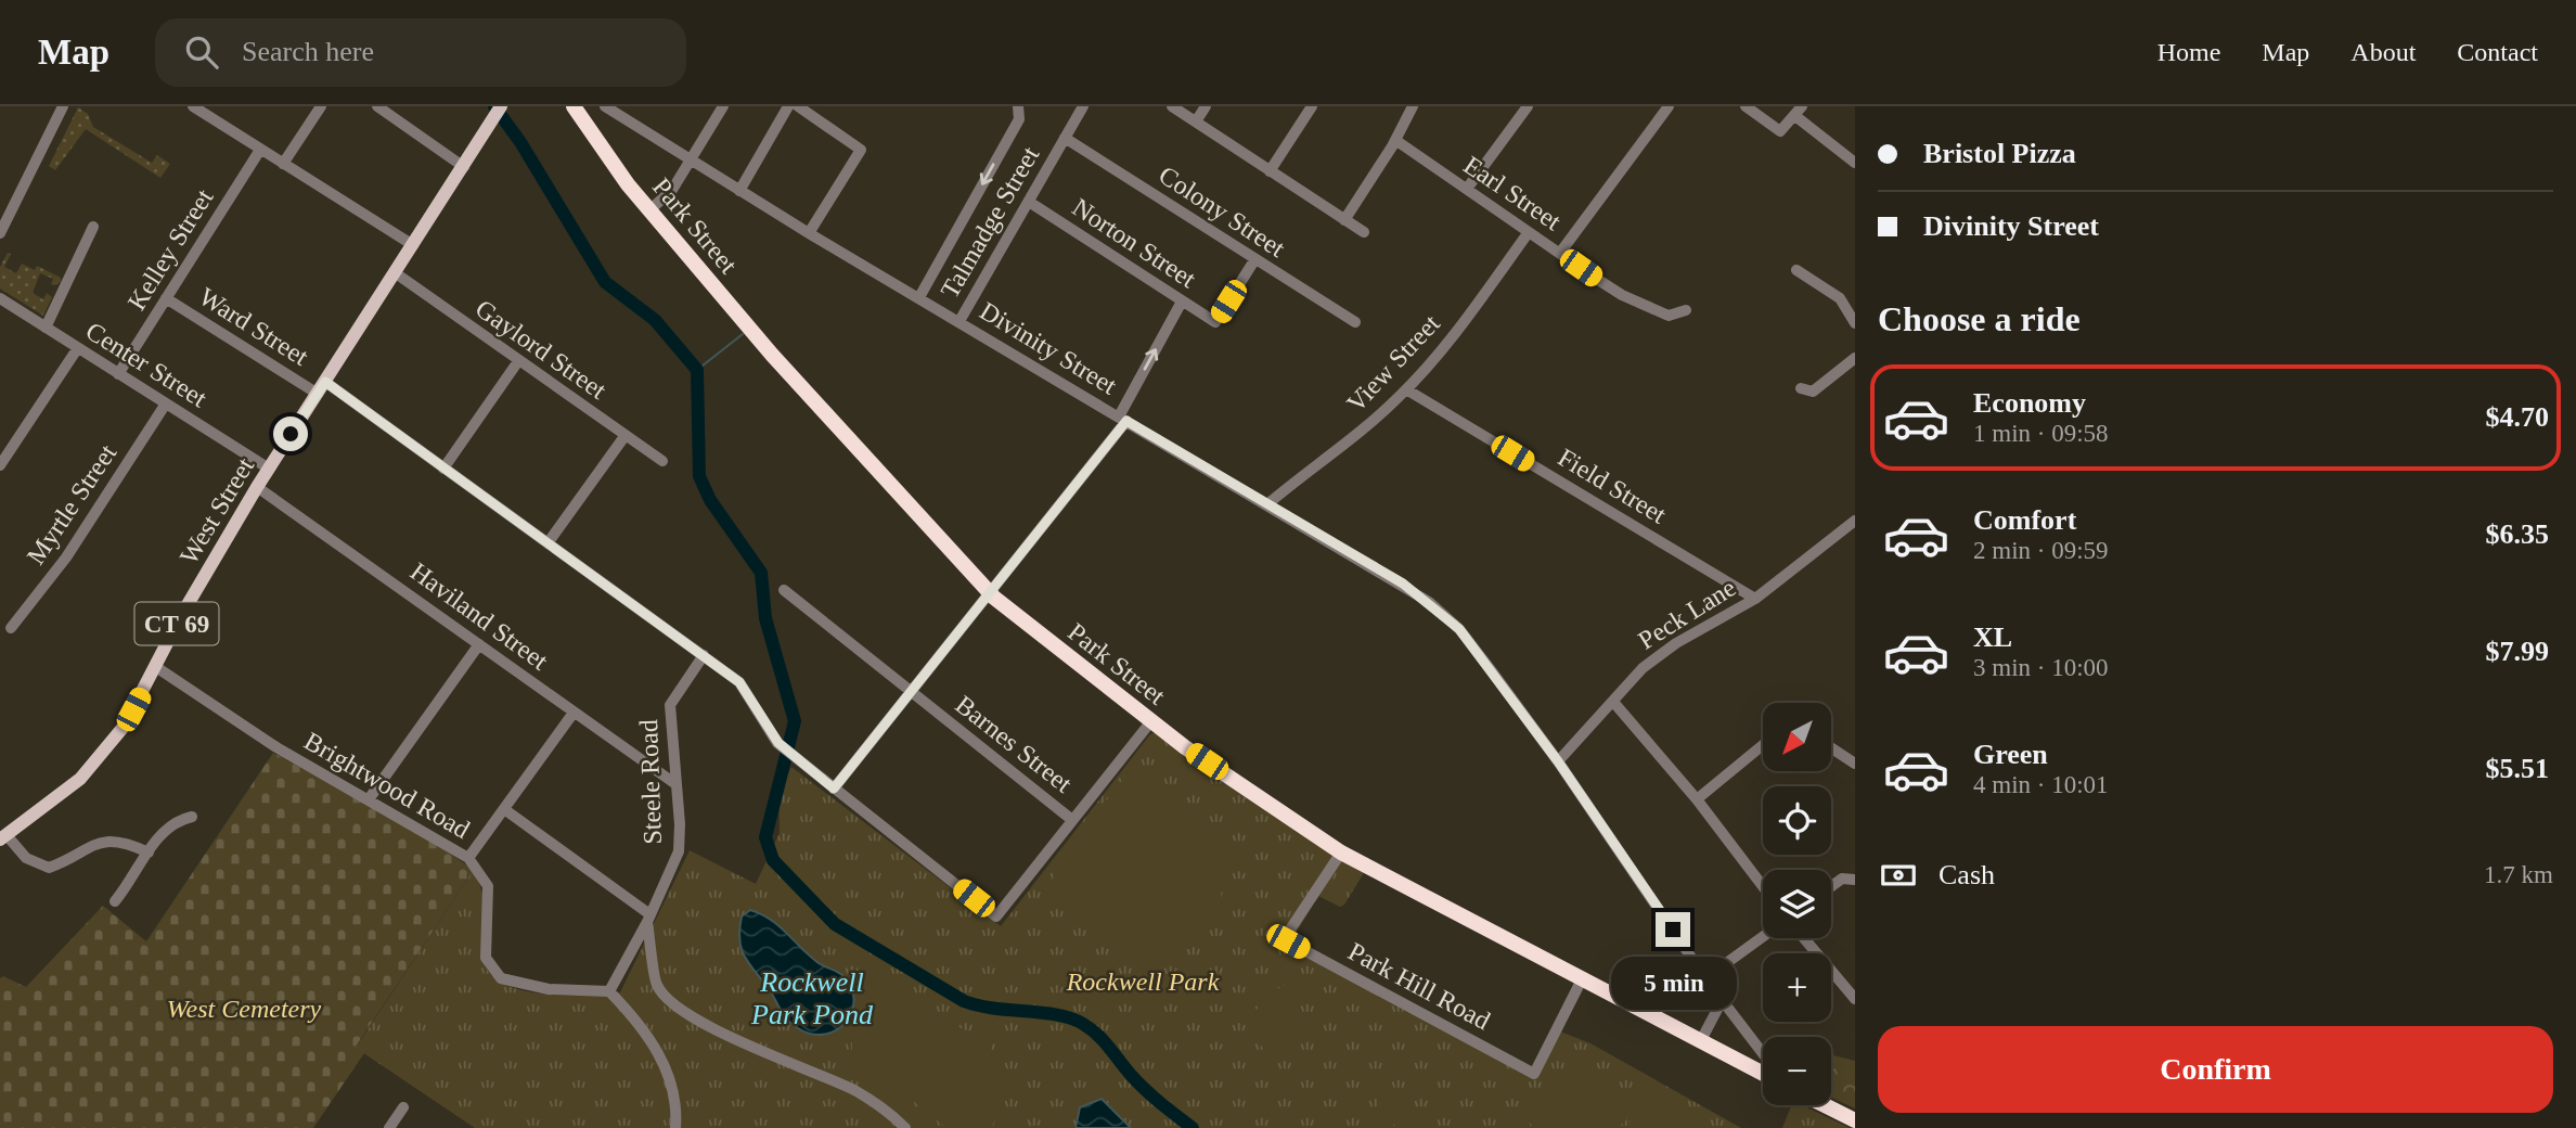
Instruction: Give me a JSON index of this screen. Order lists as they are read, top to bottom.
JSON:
{
  "streets": {
    "highway": ["Park Street"],
    "main road": ["West Street", "CT 69"],
    "street": [
      "Earl Street",
      "Colony Street",
      "Talmadge Street",
      "Norton Street",
      "Kelley Street",
      "Ward Street",
      "Divinity Street",
      "Gaylord Street",
      "View Street",
      "Center Street",
      "Field Street",
      "Myrtle Street",
      "Peck Lane",
      "Haviland Street",
      "Barnes Street",
      "Steele Road",
      "Brightwood Road",
      "Park Hill Road"
    ]
  },
  "crossings": [
    ["Earl Street", "View Street"],
    ["Colony Street", "Talmadge Street"],
    ["Colony Street", "Norton Street"],
    ["Talmadge Street", "Norton Street"],
    ["Talmadge Street", "Divinity Street"],
    ["Park Street", "Park Hill Road"],
    ["Kelley Street", "Ward Street"],
    ["Kelley Street", "Center Street"],
    ["Ward Street", "West Street"],
    ["Ward Street", "Barnes Street"],
    ["Ward Street", "Steele Road"],
    ["Divinity Street", "View Street"],
    ["Divinity Street", "Peck Lane"],
    ["Gaylord Street", "West Street"],
    ["View Street", "Field Street"],
    ["Center Street", "Myrtle Street"],
    ["Center Street", "West Street"],
    ["Field Street", "Peck Lane"],
    ["West Street", "Haviland Street"],
    ["West Street", "Brightwood Road"],
    ["Haviland Street", "Steele Road"],
    ["Steele Road", "Brightwood Road"]
  ],
  "water": ["Rockwell Park Pond"],
  "parks": ["Rockwell Park", "West Cemetery"],
  "north": "bottom left",
  "page": {
    "header": "Map",
    "search": "Search here",
    "nav": [
      "Home",
      "Map",
      "About",
      "Contact"
    ],
    "banner": ["Bristol Pizza", "Divinity Street"],
    "heading": "Choose a ride",
    "list": [
      {
        "name": "Economy",
        "note": "1 min · 09:58",
        "value": "$4.70"
      },
      {
        "name": "Comfort",
        "note": "2 min · 09:59",
        "value": "$6.35"
      },
      {
        "name": "XL",
        "note": "3 min · 10:00",
        "value": "$7.99"
      },
      {
        "name": "Green",
        "note": "4 min · 10:01",
        "value": "$5.51"
      }
    ],
    "map_buttons": ["+", "−"],
    "pay": ["Cash", "1.7 km"],
    "bubble": "5 min",
    "buttons": "Confirm"
  }
}
